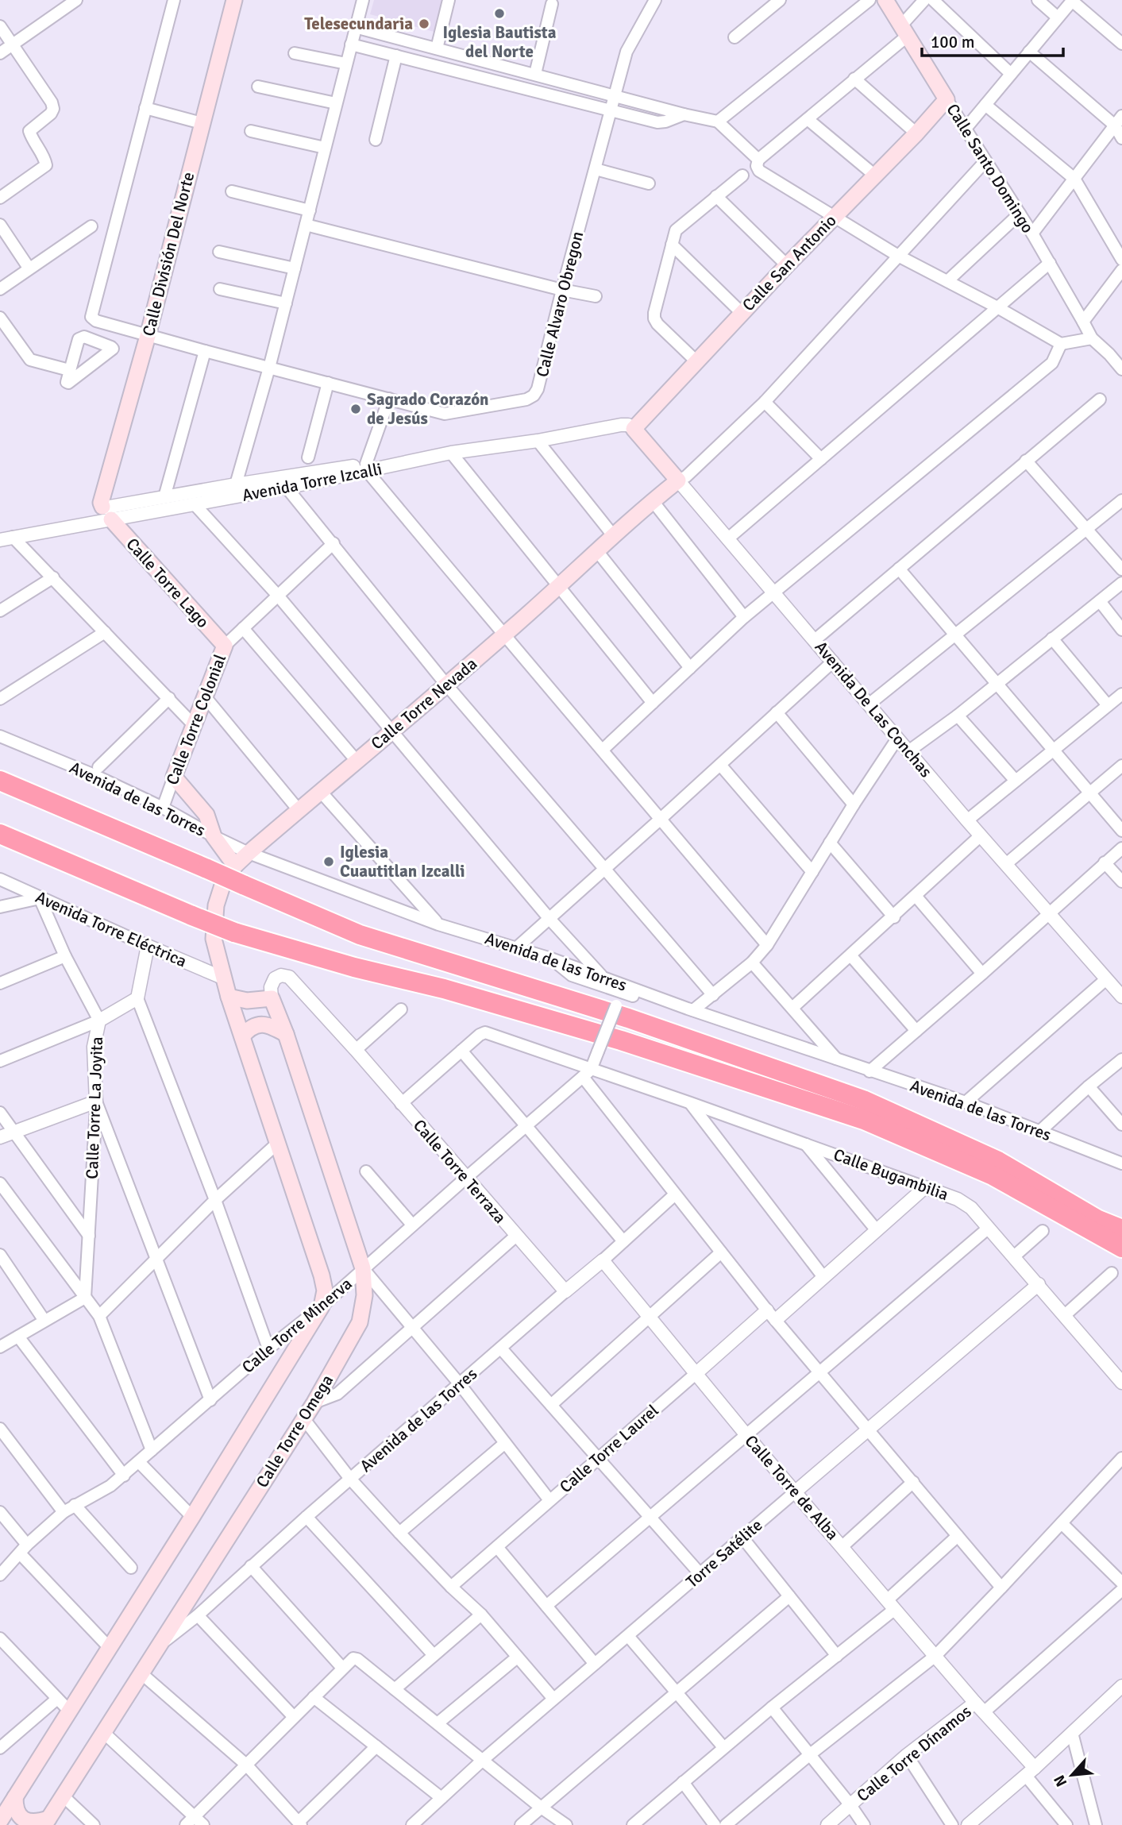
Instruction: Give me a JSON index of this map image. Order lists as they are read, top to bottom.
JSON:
{
  "streets": {
    "main road": [
      "Calle Santo Domingo",
      "Calle División Del Norte",
      "Calle San Antonio",
      "Calle Torre Lago",
      "Calle Torre Nevada",
      "Avenida De Las Conchas",
      "Calle Torre Colonial",
      "Calle Torre Omega"
    ],
    "street": [
      "Calle Alvaro Obregon",
      "Avenida Torre Izcalli",
      "Avenida de las Torres",
      "Avenida Torre Eléctrica",
      "Calle Torre La Joyita",
      "Calle Torre Terraza",
      "Calle Bugambilia",
      "Calle Torre Minerva",
      "Calle Torre Laurel",
      "Calle Torre de Alba",
      "Torre Satélite",
      "Calle Torre Dínamos"
    ]
  },
  "crossings": [
    ["Calle Santo Domingo", "Calle San Antonio"],
    ["Calle División Del Norte", "Calle Alvaro Obregon"],
    ["Calle División Del Norte", "Avenida Torre Izcalli"],
    ["Calle División Del Norte", "Calle Torre Lago"],
    ["Calle San Antonio", "Avenida Torre Izcalli"],
    ["Calle San Antonio", "Avenida De Las Conchas"],
    ["Avenida Torre Izcalli", "Calle Torre Lago"],
    ["Avenida Torre Izcalli", "Avenida De Las Conchas"],
    ["Calle Torre Lago", "Calle Torre Colonial"],
    ["Calle Torre Nevada", "Avenida De Las Conchas"],
    ["Calle Torre Nevada", "Avenida de las Torres"],
    ["Calle Torre Nevada", "Avenida Torre Eléctrica"],
    ["Calle Torre Colonial", "Avenida de las Torres"],
    ["Avenida de las Torres", "Calle Torre Terraza"],
    ["Avenida de las Torres", "Calle Torre Omega"],
    ["Avenida de las Torres", "Calle Torre de Alba"],
    ["Avenida Torre Eléctrica", "Calle Torre La Joyita"],
    ["Calle Torre Terraza", "Calle Torre Minerva"],
    ["Calle Torre Terraza", "Calle Torre Omega"],
    ["Calle Bugambilia", "Calle Torre Minerva"],
    ["Calle Bugambilia", "Calle Torre Laurel"],
    ["Calle Bugambilia", "Torre Satélite"],
    ["Calle Torre Minerva", "Calle Torre Omega"],
    ["Calle Torre Laurel", "Calle Torre de Alba"],
    ["Calle Torre de Alba", "Torre Satélite"],
    ["Calle Torre de Alba", "Calle Torre Dínamos"]
  ],
  "places": [
    "Iglesia Bautista del Norte",
    "Telesecundaria",
    "Sagrado Corazón de Jesús",
    "Iglesia Cuautitlan Izcalli"
  ],
  "scale_bar": "100 m",
  "north": "bottom left"
}
